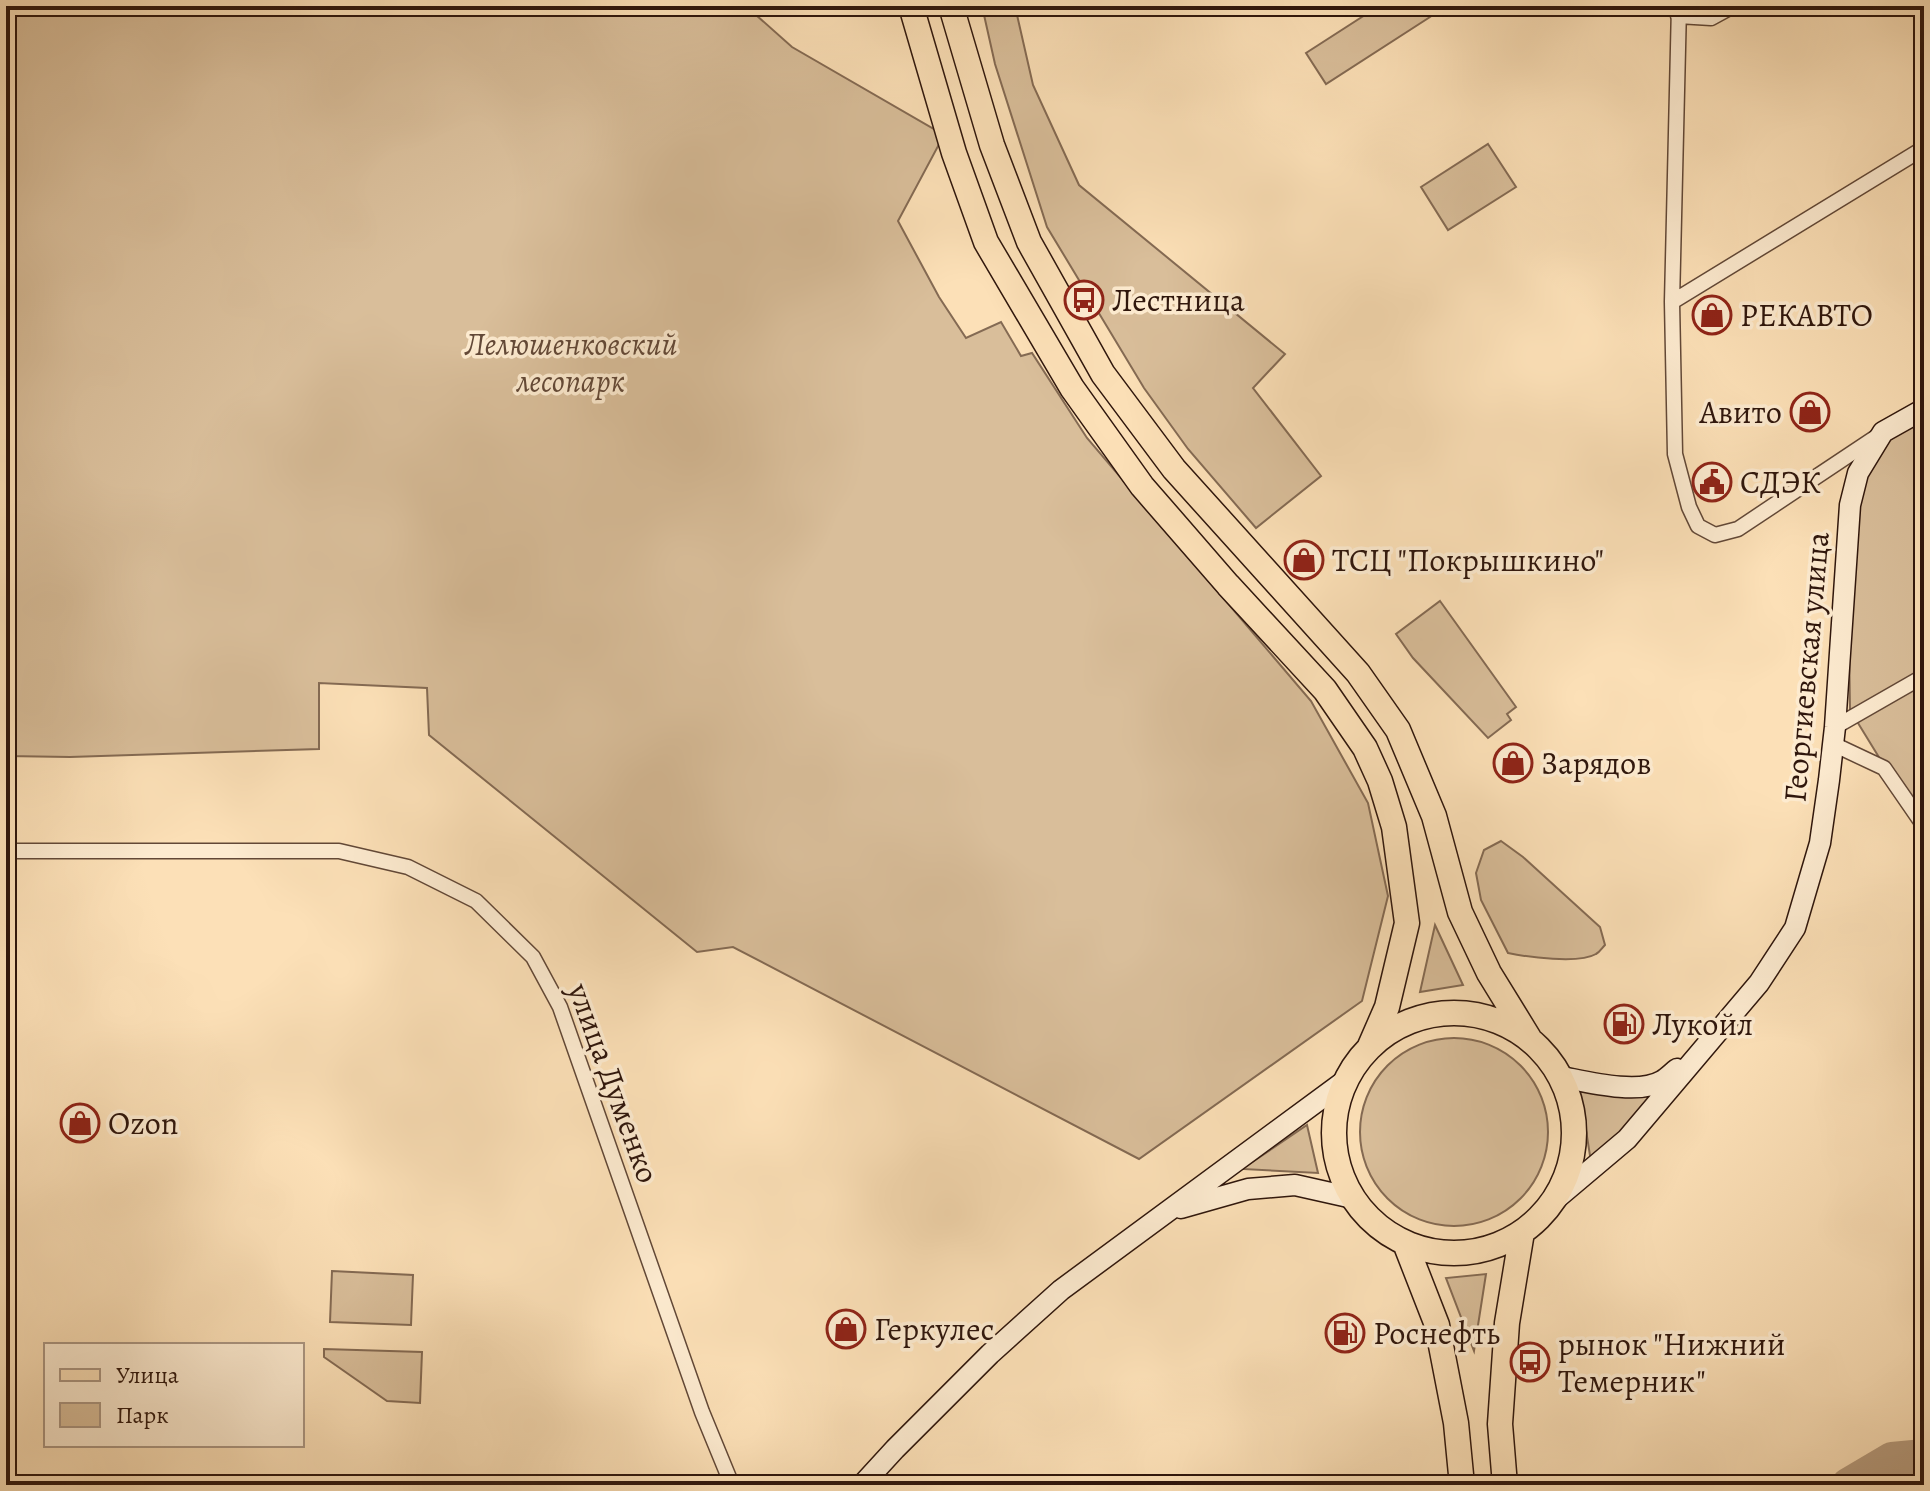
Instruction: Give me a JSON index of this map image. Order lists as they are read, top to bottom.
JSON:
{
  "streets": {
    "street": ["Георгиевская улица", "улица Думенко"]
  },
  "parks": ["Лелюшенковский лесопарк"],
  "places": {
    "bus stop": ["Лестница", "рынок \"Нижний Темерник\""],
    "shop": [
      "РЕКАВТО",
      "Авито",
      "ТСЦ \"Покрышкино\"",
      "Зарядов",
      "Ozon",
      "Геркулес"
    ],
    "public building": ["СДЭК"],
    "fuel station": ["Лукойл", "Роснефть"]
  },
  "legend": ["Улица", "Парк"]
}
